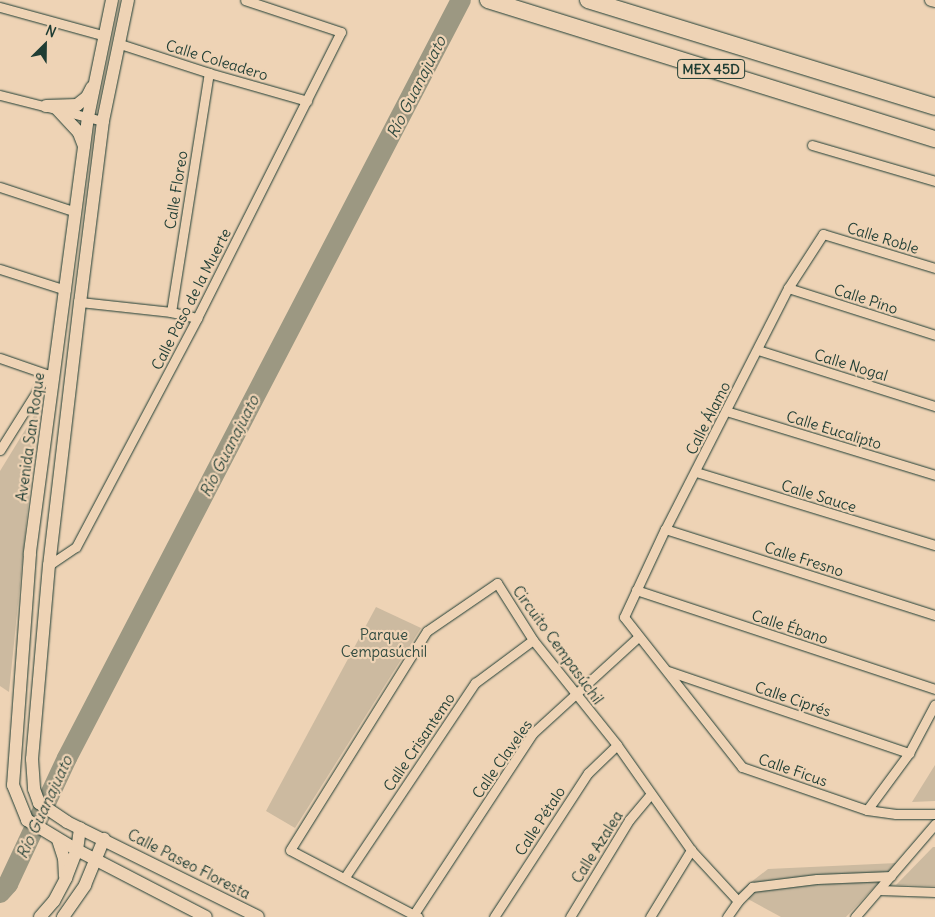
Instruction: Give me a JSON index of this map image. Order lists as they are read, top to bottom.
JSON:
{
  "streets": {
    "highway": ["MEX 45D"],
    "street": [
      "Calle Coleadero",
      "Calle Floreo",
      "Calle Roble",
      "Calle Paso de la Muerte",
      "Calle Pino",
      "Calle Nogal",
      "Calle Álamo",
      "Calle Eucalipto",
      "Avenida San Roque",
      "Calle Sauce",
      "Calle Fresno",
      "Calle Ébano",
      "Circuito Cempasúchil",
      "Calle Ciprés",
      "Calle Crisantemo",
      "Calle Claveles",
      "Calle Ficus",
      "Calle Pétalo",
      "Calle Azalea",
      "Calle Paseo Floresta"
    ]
  },
  "crossings": [
    ["Calle Coleadero", "Calle Floreo"],
    ["Calle Coleadero", "Calle Paso de la Muerte"],
    ["Calle Roble", "Calle Álamo"],
    ["Calle Pino", "Calle Álamo"],
    ["Calle Nogal", "Calle Álamo"],
    ["Calle Álamo", "Calle Eucalipto"],
    ["Calle Álamo", "Calle Sauce"],
    ["Calle Álamo", "Calle Fresno"],
    ["Calle Álamo", "Calle Ébano"],
    ["Calle Álamo", "Calle Ficus"],
    ["Circuito Cempasúchil", "Calle Crisantemo"],
    ["Circuito Cempasúchil", "Calle Claveles"],
    ["Circuito Cempasúchil", "Calle Pétalo"],
    ["Circuito Cempasúchil", "Calle Azalea"],
    ["Calle Ciprés", "Calle Ficus"],
    ["Calle Claveles", "Calle Ficus"]
  ],
  "water": ["Río Guanajuato"],
  "parks": ["Parque Cempasúchil"],
  "north": "top right"
}
